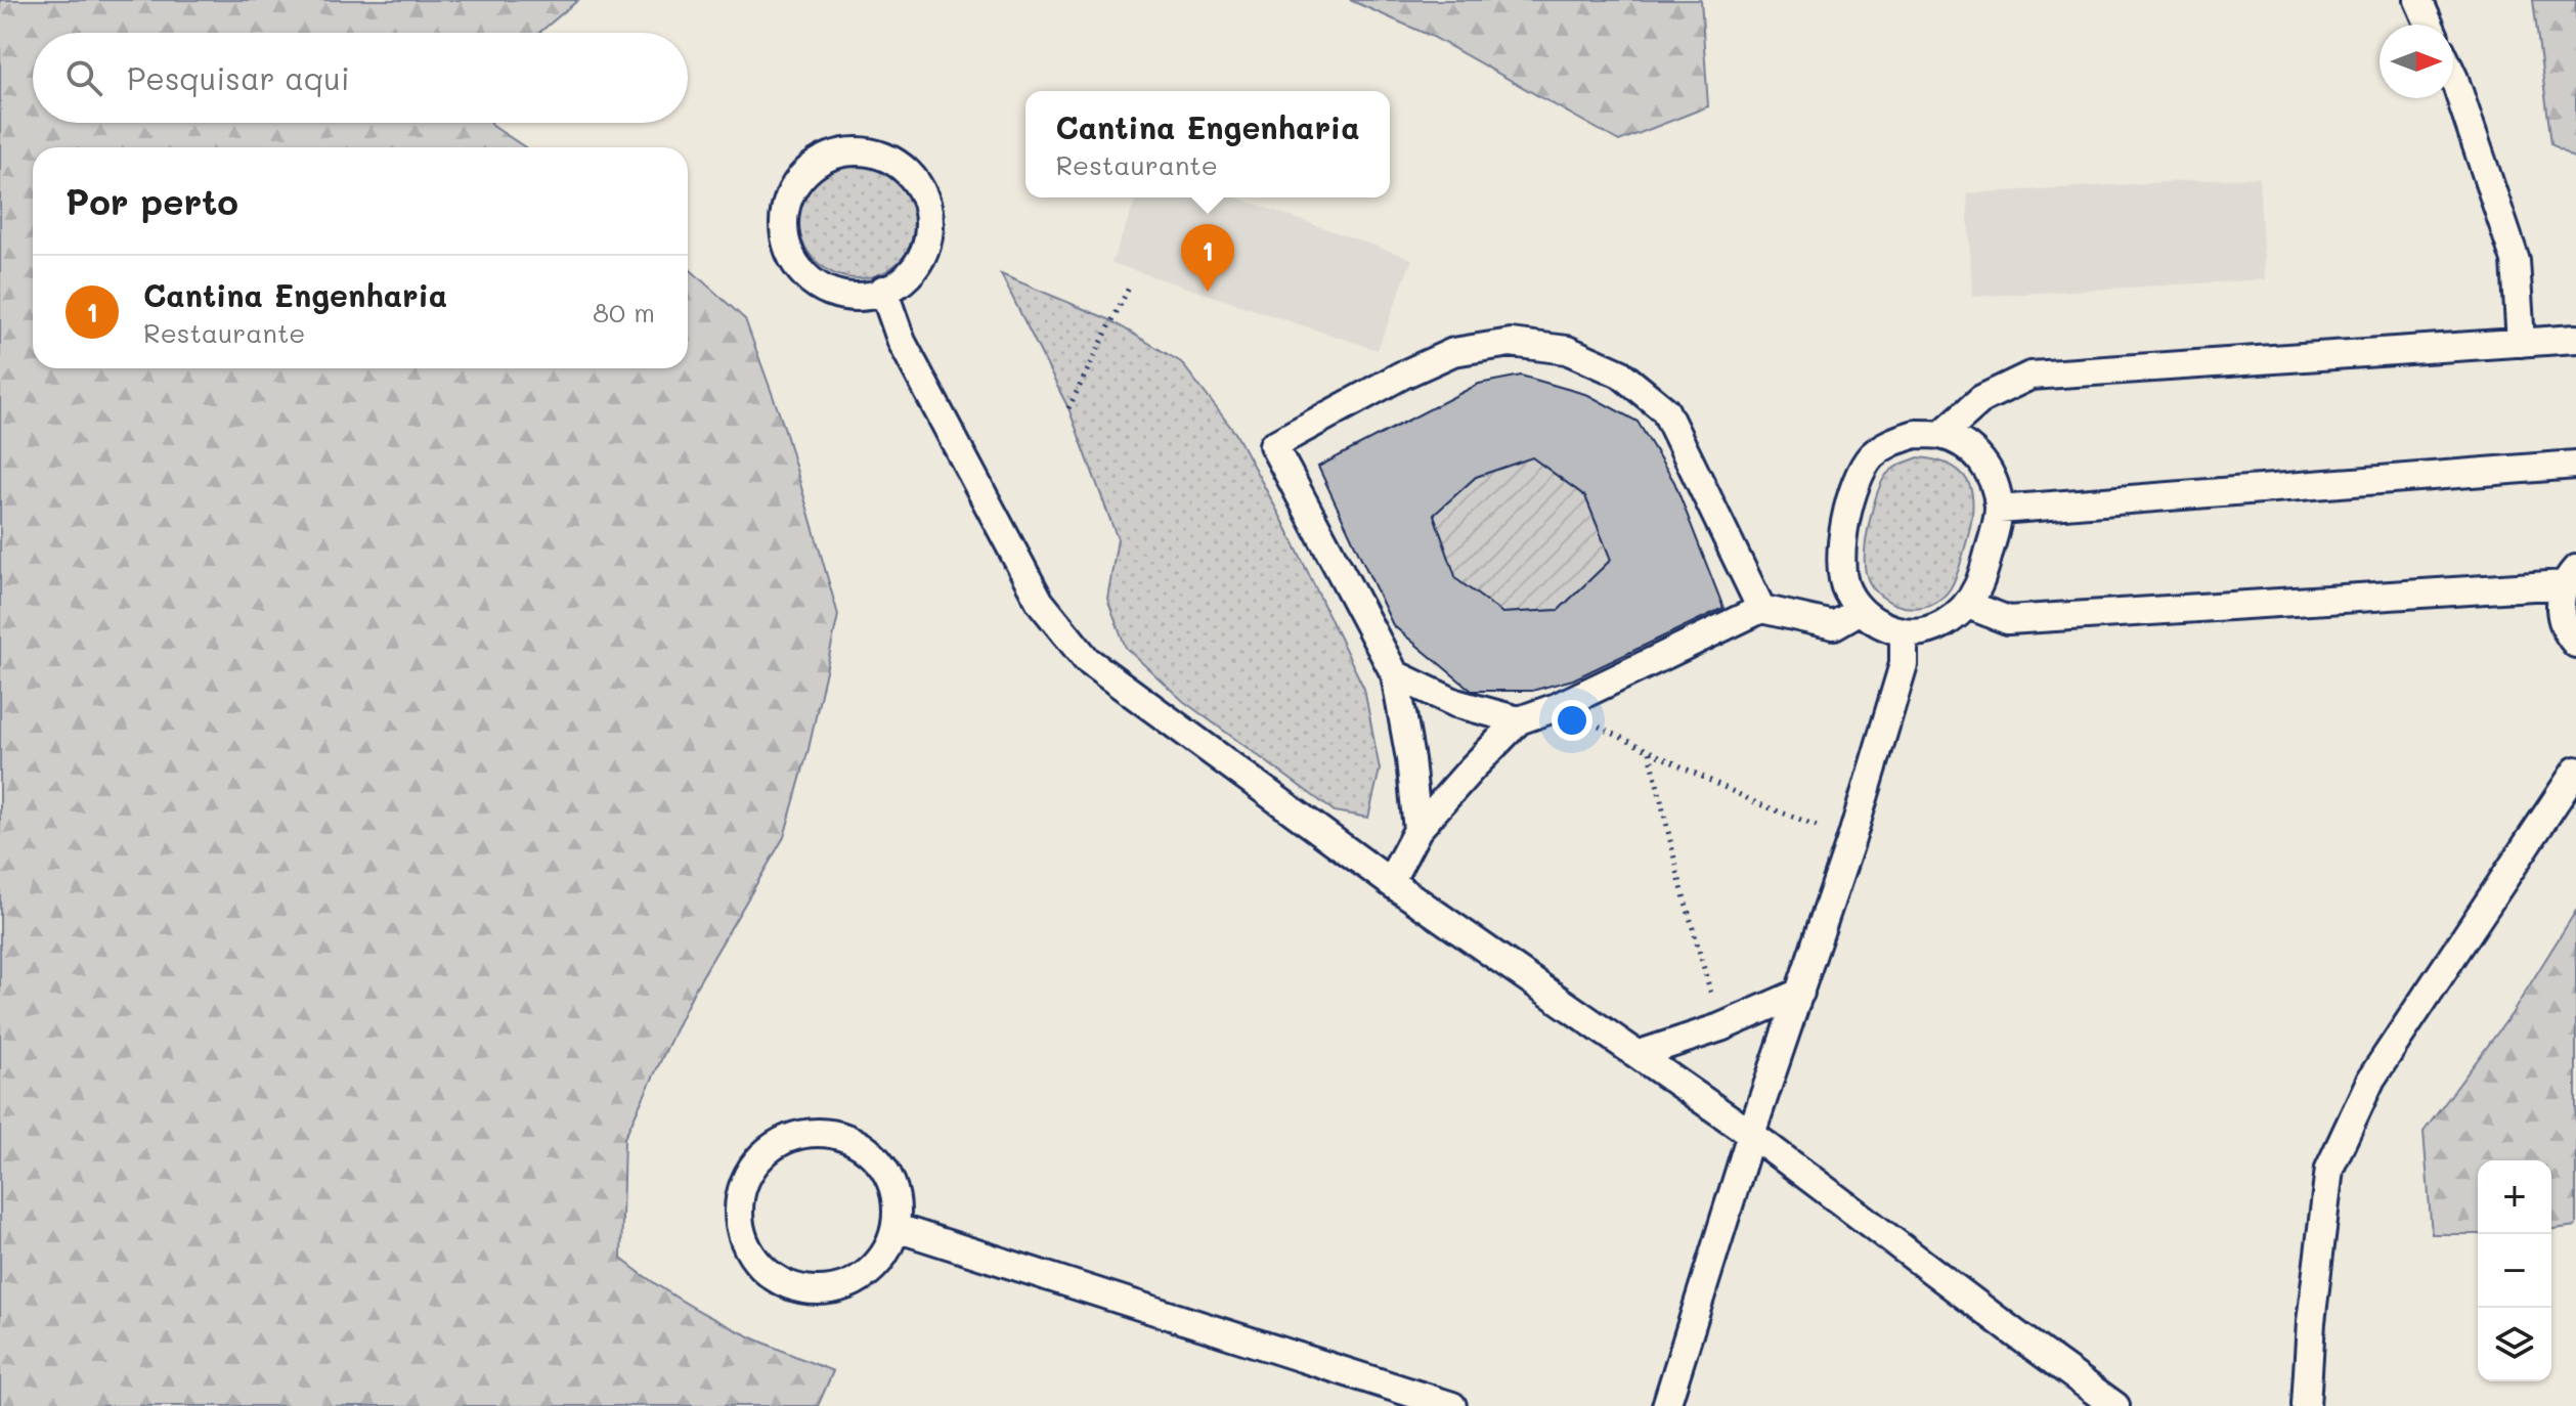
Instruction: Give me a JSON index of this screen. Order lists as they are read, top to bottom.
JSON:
{
  "north": "right",
  "page": {
    "search": "Pesquisar aqui",
    "popup": ["Cantina Engenharia", "Restaurante"],
    "heading": "Por perto",
    "pins": "1",
    "list": [
      {
        "mark": "1",
        "name": "Cantina Engenharia",
        "note": "Restaurante",
        "value": "80 m"
      }
    ],
    "map_buttons": ["+", "−"]
  }
}
